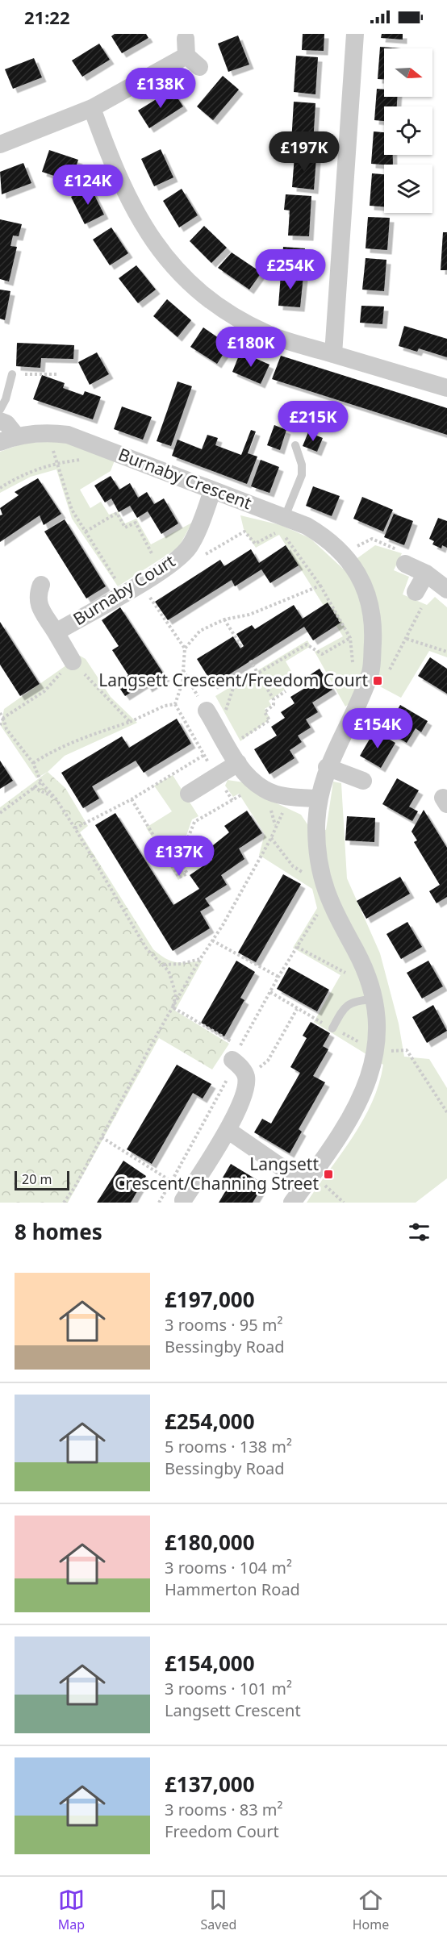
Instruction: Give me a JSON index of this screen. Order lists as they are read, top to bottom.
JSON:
{
  "streets": {
    "street": ["Burnaby Crescent", "Burnaby Court"]
  },
  "crossings": [
    ["Burnaby Crescent", "Burnaby Court"]
  ],
  "places": {
    "transit": ["Langsett Crescent/Freedom Court", "Langsett Crescent/Channing Street"]
  },
  "scale_bar": "20 m",
  "north": "right",
  "page": {
    "status": "21:22",
    "price": [
      "£138K",
      "£197K",
      "£124K",
      "£254K",
      "£180K",
      "£215K",
      "£154K",
      "£137K"
    ],
    "scale": "20 m",
    "heading": "8 homes",
    "list": [
      {
        "name": "£197,000",
        "note": "3 rooms · 95 m² · Bessingby Road"
      },
      {
        "name": "£254,000",
        "note": "5 rooms · 138 m² · Bessingby Road"
      },
      {
        "name": "£180,000",
        "note": "3 rooms · 104 m² · Hammerton Road"
      },
      {
        "name": "£154,000",
        "note": "3 rooms · 101 m² · Langsett Crescent"
      },
      {
        "name": "£137,000",
        "note": "3 rooms · 83 m² · Freedom Court"
      }
    ],
    "tabs": ["Map", "Saved", "Home"]
  }
}
